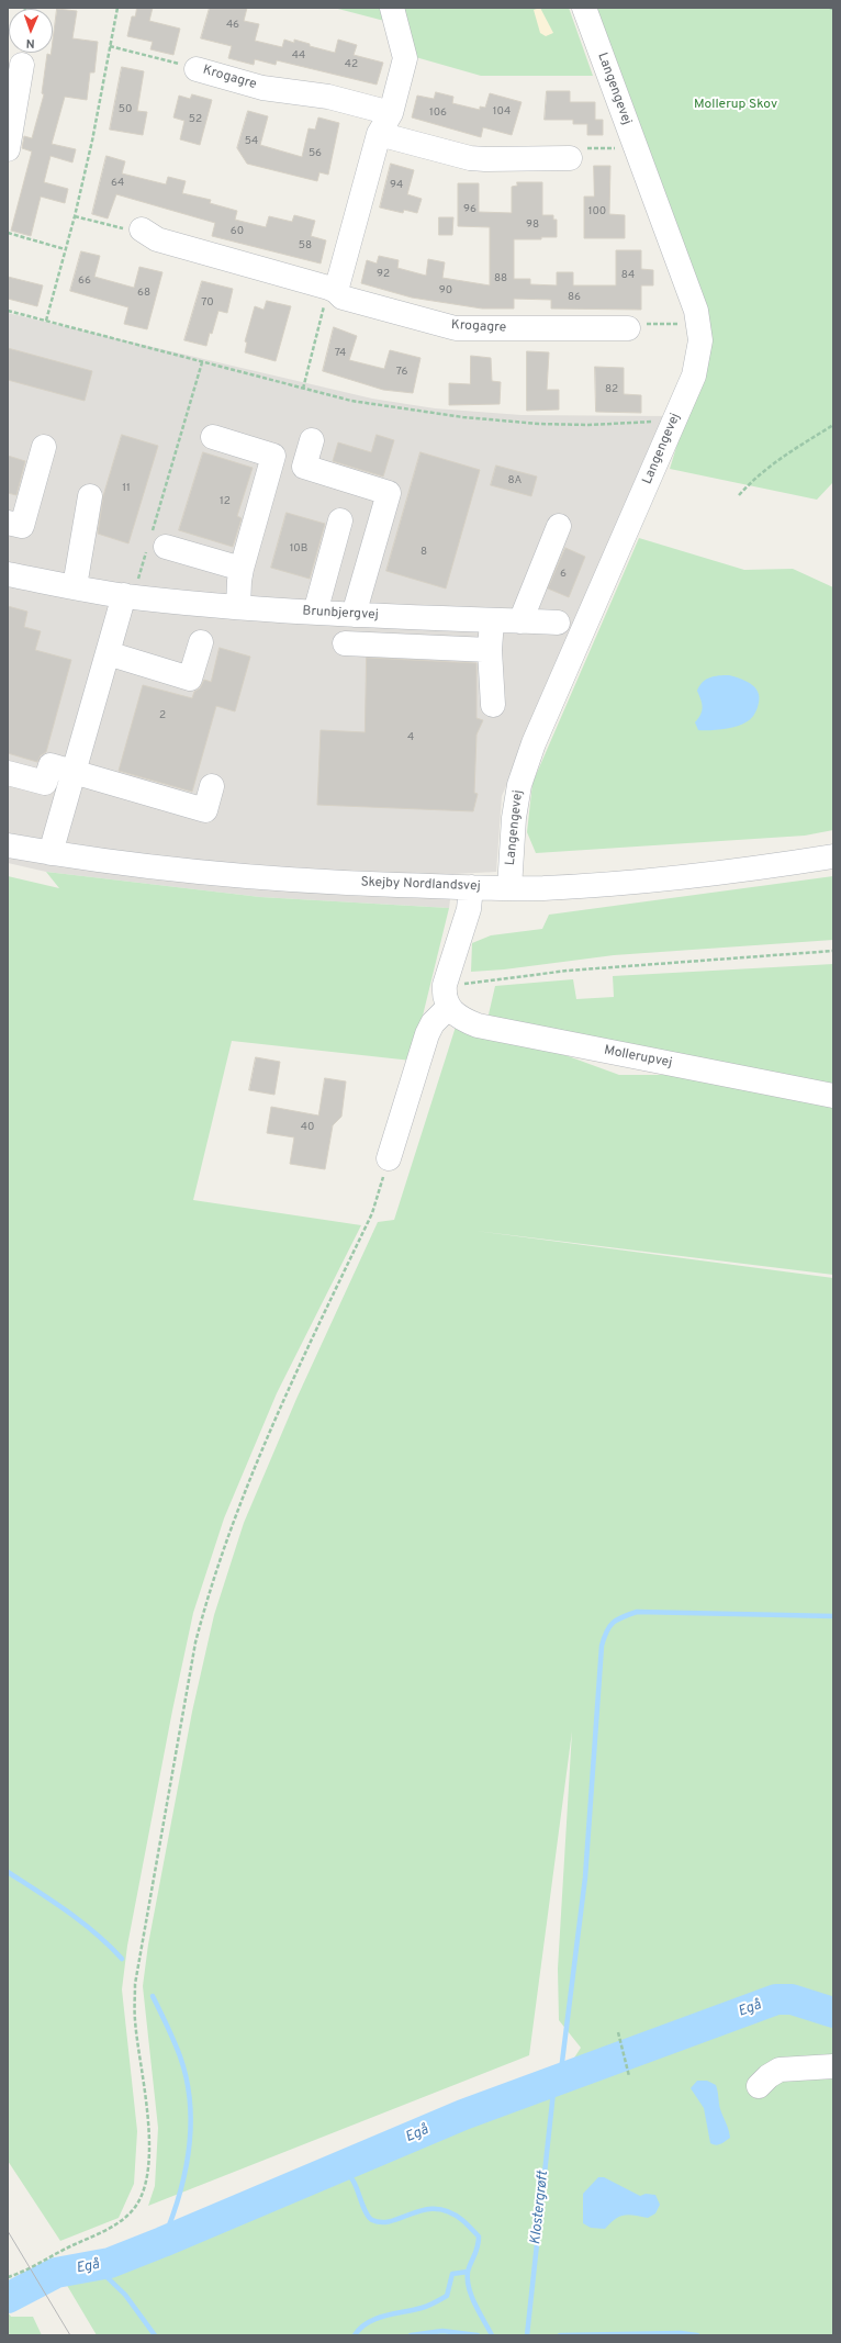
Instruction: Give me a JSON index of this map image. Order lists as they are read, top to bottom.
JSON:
{
  "streets": {
    "street": [
      "Krogagre",
      "Langengevej",
      "Brunbjergvej",
      "Skejby Nordlandsvej",
      "Mollerupvej"
    ]
  },
  "crossings": [
    ["Langengevej", "Skejby Nordlandsvej"]
  ],
  "water": ["Egå", "Klostergrøft"],
  "parks": ["Mollerup Skov"],
  "house_numbers": [
    "46",
    "44",
    "42",
    "50",
    "104",
    "106",
    "52",
    "54",
    "56",
    "64",
    "94",
    "96",
    "100",
    "98",
    "60",
    "58",
    "92",
    "84",
    "88",
    "66",
    "90",
    "68",
    "86",
    "70",
    "74",
    "76",
    "82",
    "8A",
    "11",
    "12",
    "10B",
    "8",
    "6",
    "2",
    "4",
    "40"
  ],
  "north": "bottom"
}
